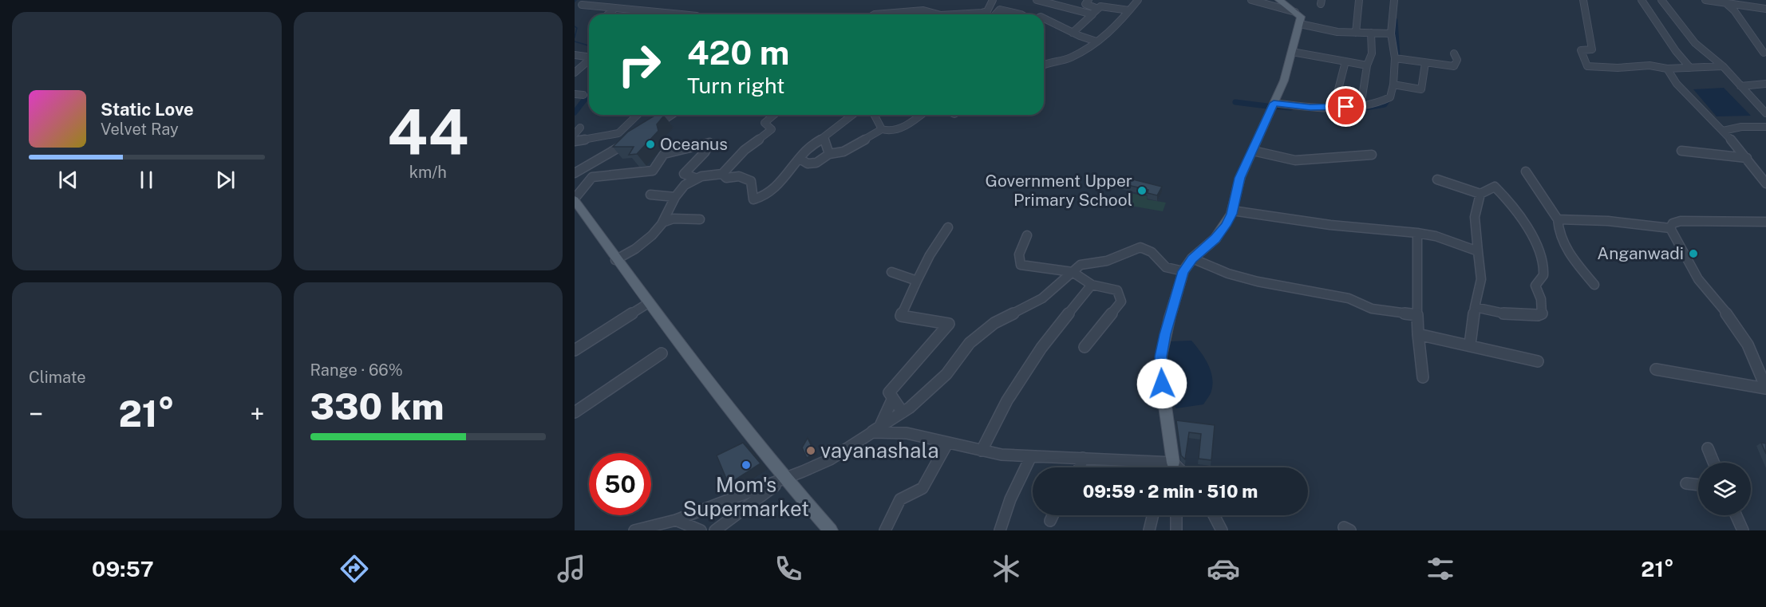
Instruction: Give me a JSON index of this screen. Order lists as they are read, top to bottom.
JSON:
{
  "places": [
    "Oceanus",
    "Government Upper Primary School",
    "Anganwadi",
    "vayanashala",
    "Mom's Supermarket"
  ],
  "page": {
    "tile": [
      ["44", "km/h"],
      "Climate",
      ["Range · 66%", "330 km"]
    ],
    "turn": ["420 m", "Turn right"],
    "song": ["Static Love", "Velvet Ray"],
    "heat": ["−", "21°", "+"],
    "limit": "50",
    "trip": "09:59 · 2 min · 510 m",
    "tabs": ["09:57", "21°"]
  }
}
